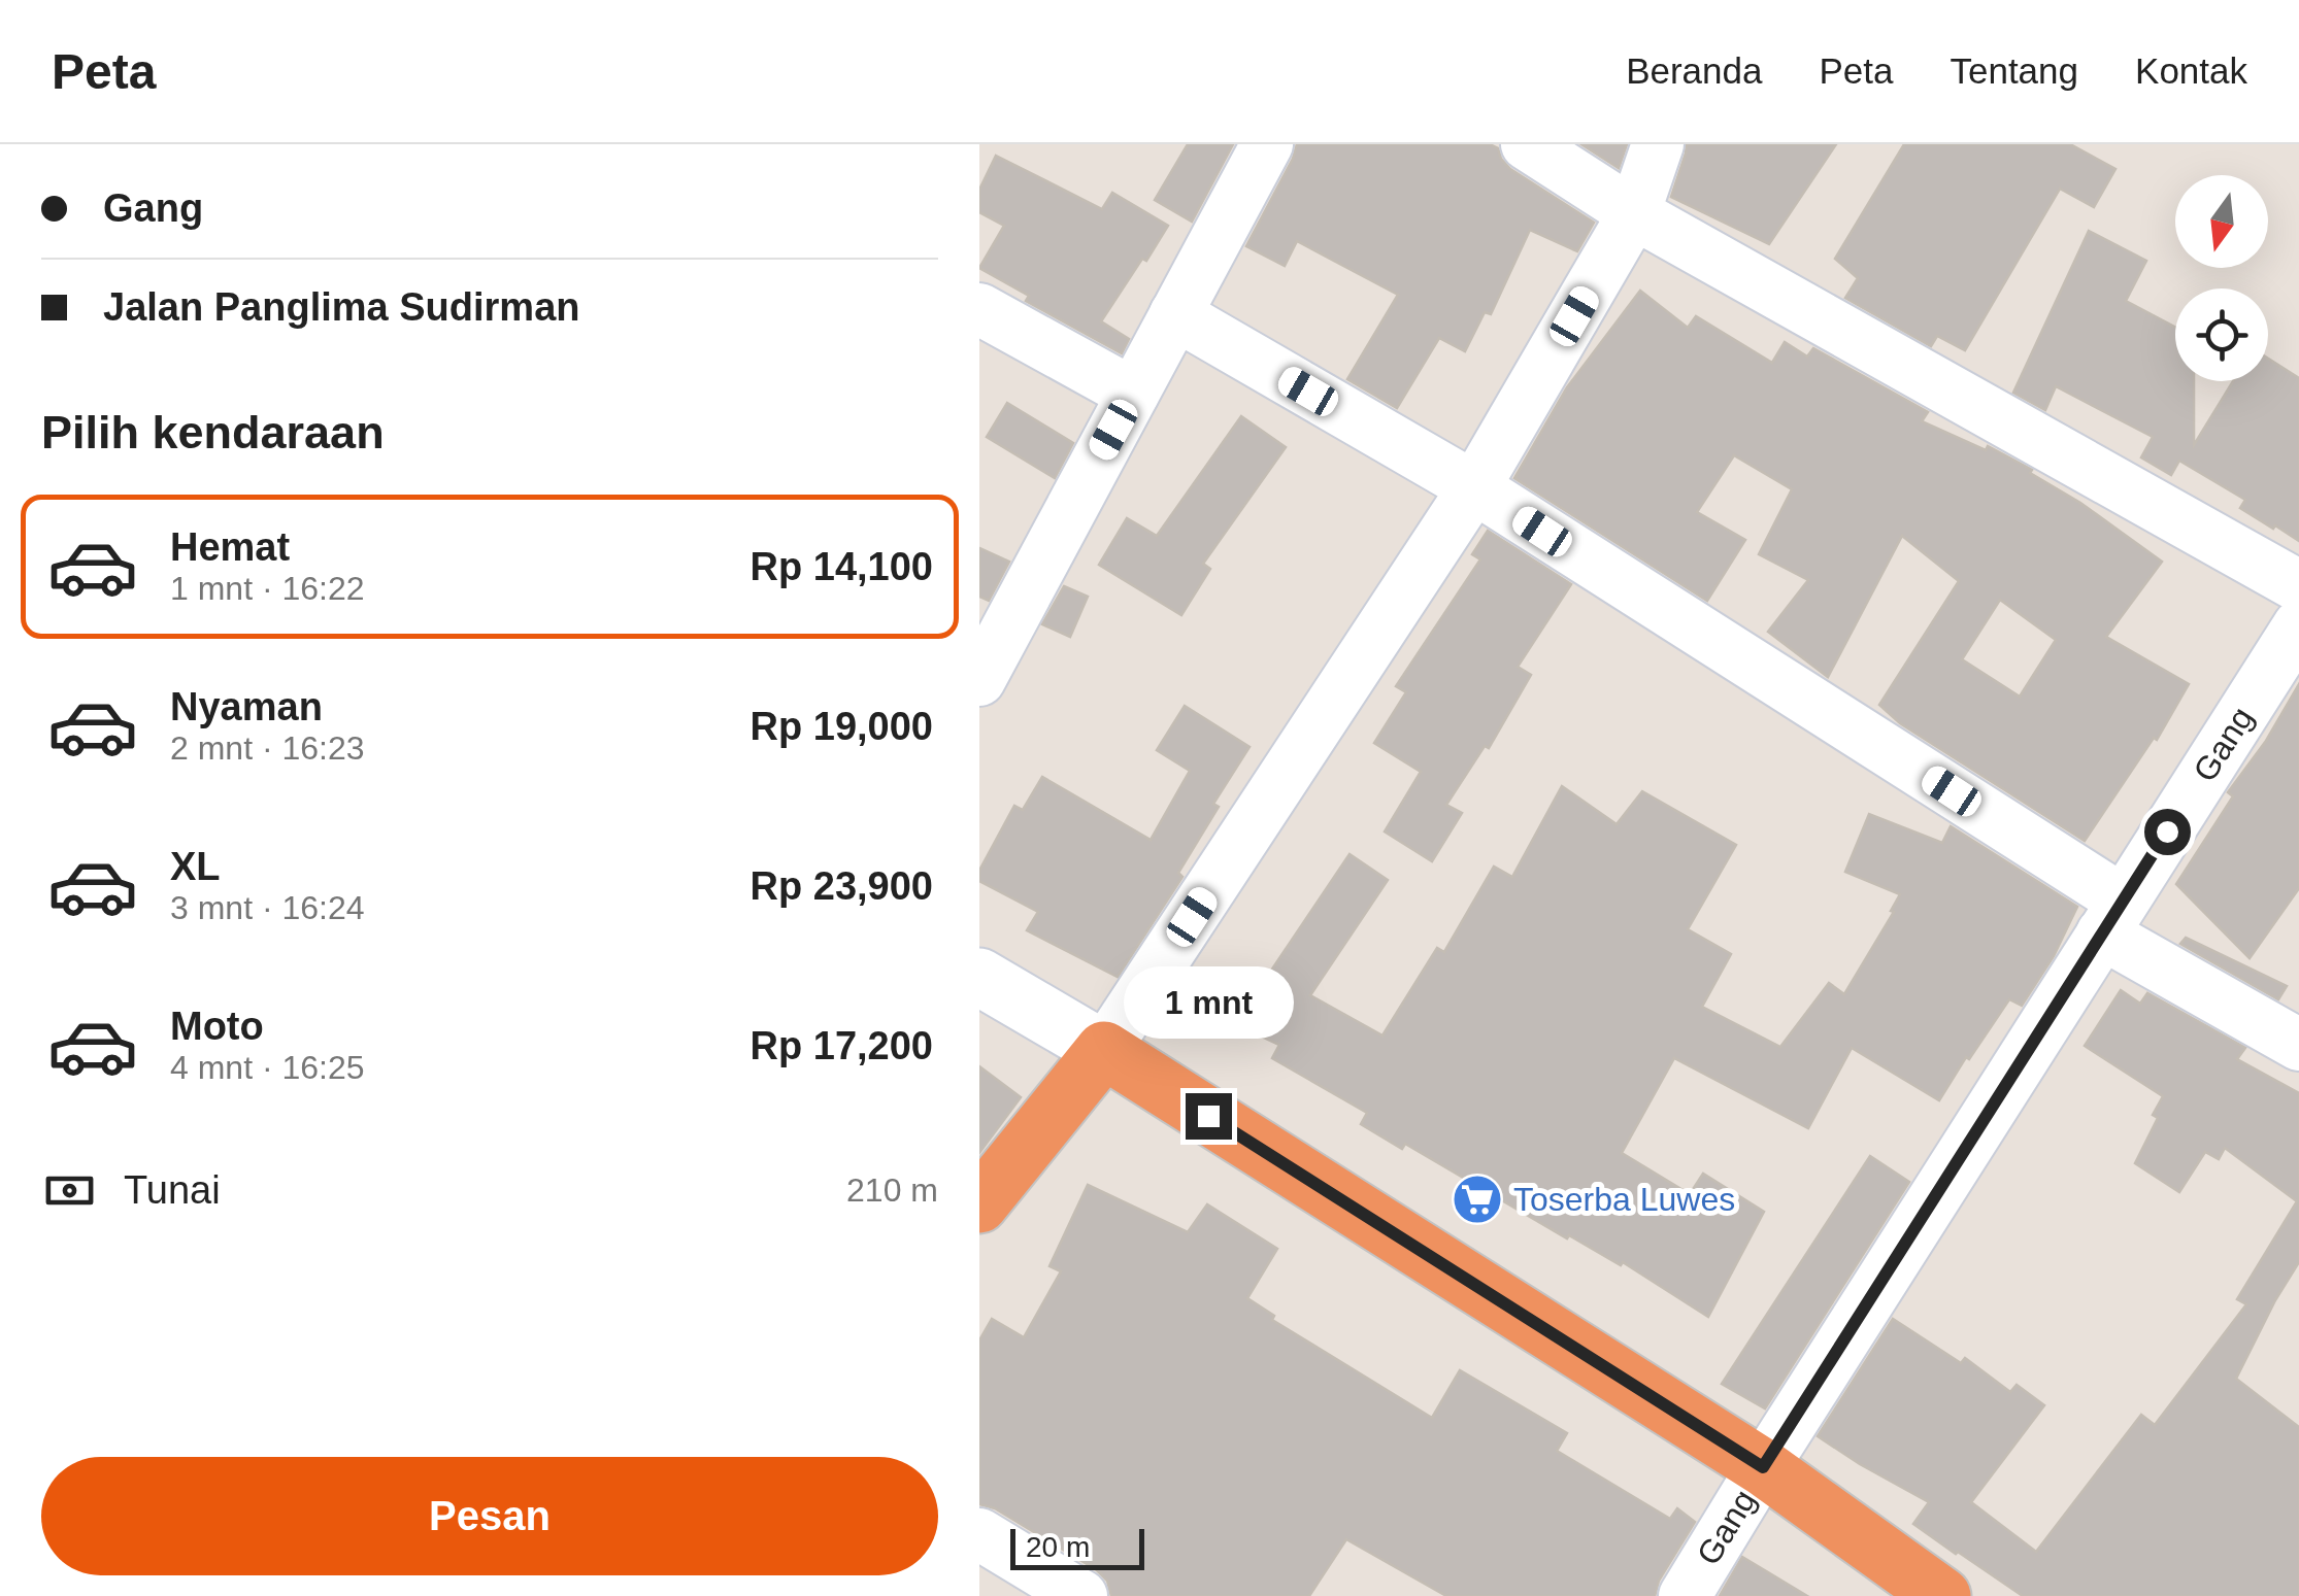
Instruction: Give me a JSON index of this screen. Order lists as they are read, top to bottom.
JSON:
{
  "streets": {
    "street": ["Gang"]
  },
  "places": {
    "supermarket": ["Toserba Luwes"]
  },
  "scale_bar": "20 m",
  "north": "bottom",
  "page": {
    "header": "Peta",
    "nav": [
      "Beranda",
      "Peta",
      "Tentang",
      "Kontak"
    ],
    "banner": ["Gang", "Jalan Panglima Sudirman"],
    "heading": "Pilih kendaraan",
    "list": [
      {
        "name": "Hemat",
        "note": "1 mnt · 16:22",
        "value": "Rp 14,100"
      },
      {
        "name": "Nyaman",
        "note": "2 mnt · 16:23",
        "value": "Rp 19,000"
      },
      {
        "name": "XL",
        "note": "3 mnt · 16:24",
        "value": "Rp 23,900"
      },
      {
        "name": "Moto",
        "note": "4 mnt · 16:25",
        "value": "Rp 17,200"
      }
    ],
    "bubble": "1 mnt",
    "pay": ["Tunai", "210 m"],
    "buttons": "Pesan",
    "scale": "20 m"
  }
}
